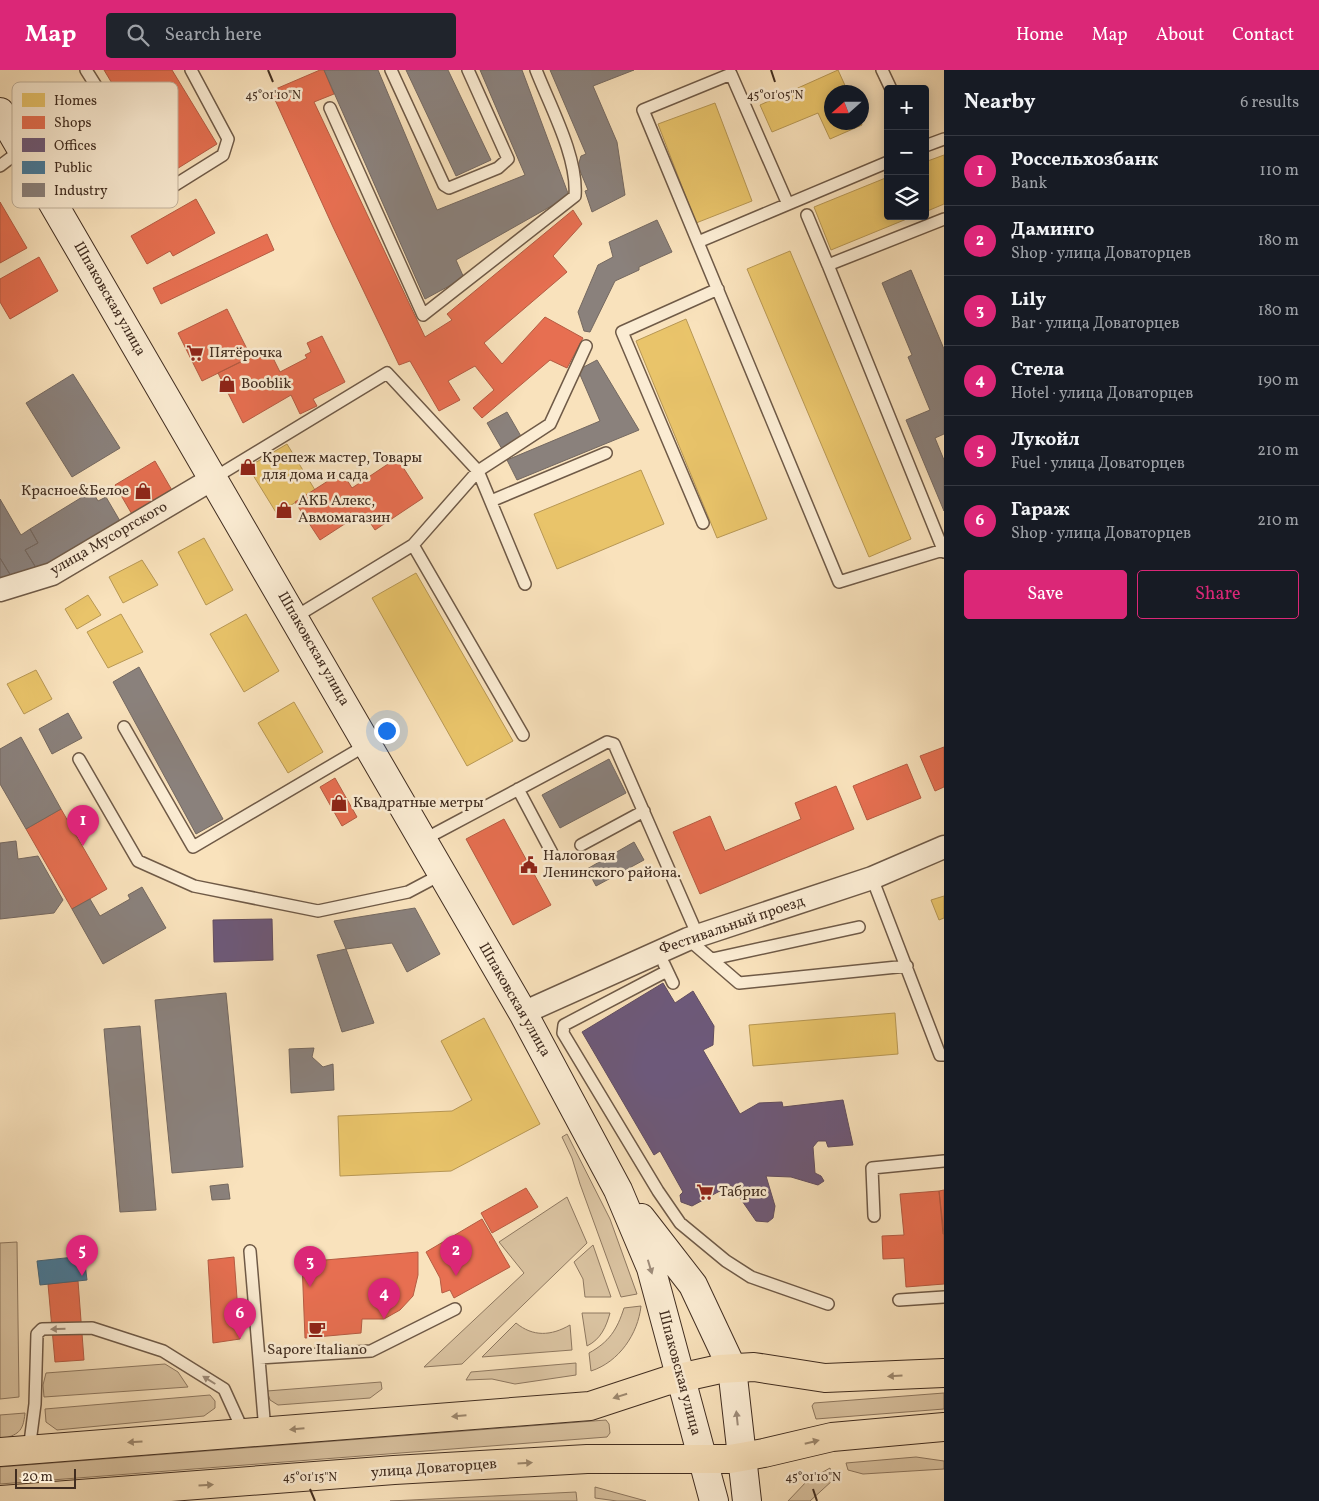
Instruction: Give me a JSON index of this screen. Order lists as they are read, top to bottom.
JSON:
{
  "streets": {
    "main road": ["Шпаковская улица", "улица Доваторцев"],
    "street": ["улица Мусоргского", "Фестивальный проезд"]
  },
  "crossings": [
    ["Шпаковская улица", "улица Мусоргского"],
    ["Шпаковская улица", "Фестивальный проезд"]
  ],
  "places": {
    "supermarket": ["Пятёрочка", "Табрис"],
    "shop": [
      "Booblik",
      "Крепеж мастер, Товары для дома и сада",
      "Красное&Белое",
      "АКБ Алекс, Авмомагазин",
      "Квадратные метры"
    ],
    "public building": ["Налоговая Ленинского района."],
    "cafe": ["Sapore Italiano"]
  },
  "legend": [
    "Homes",
    "Shops",
    "Offices",
    "Public",
    "Industry"
  ],
  "scale_bar": "20 m",
  "north": "left",
  "page": {
    "header": "Map",
    "search": "Search here",
    "nav": [
      "Home",
      "Map",
      "About",
      "Contact"
    ],
    "heading": ["Nearby", "6 results"],
    "map_buttons": ["+", "−"],
    "list": [
      {
        "mark": "1",
        "name": "Россельхозбанк",
        "note": "Bank",
        "value": "110 m"
      },
      {
        "mark": "2",
        "name": "Даминго",
        "note": "Shop · улица Доваторцев",
        "value": "180 m"
      },
      {
        "mark": "3",
        "name": "Lily",
        "note": "Bar · улица Доваторцев",
        "value": "180 m"
      },
      {
        "mark": "4",
        "name": "Стела",
        "note": "Hotel · улица Доваторцев",
        "value": "190 m"
      },
      {
        "mark": "5",
        "name": "Лукойл",
        "note": "Fuel · улица Доваторцев",
        "value": "210 m"
      },
      {
        "mark": "6",
        "name": "Гараж",
        "note": "Shop · улица Доваторцев",
        "value": "210 m"
      }
    ],
    "buttons": ["Save", "Share"],
    "pins": [
      "1",
      "2",
      "5",
      "3",
      "4",
      "6"
    ],
    "scale": "20 m"
  },
  "coordinates": ["45°01'05\"N", "45°01'10\"N", "45°01'15\"N"]
}
